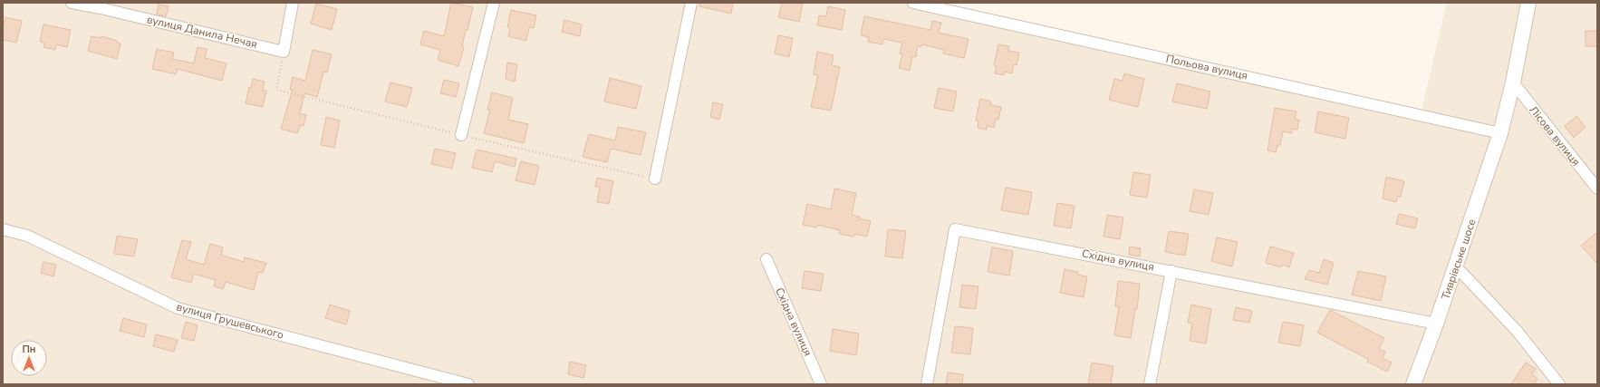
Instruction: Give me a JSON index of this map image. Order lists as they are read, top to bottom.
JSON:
{
  "streets": {
    "main road": ["Тиврівське шосе"],
    "street": [
      "вулиця Данила Нечая",
      "Польова вулиця",
      "Лісова вулиця",
      "Східна вулиця",
      "вулиця Грушевського"
    ]
  },
  "crossings": [
    ["Польова вулиця", "Тиврівське шосе"],
    ["Лісова вулиця", "Тиврівське шосе"],
    ["Тиврівське шосе", "Східна вулиця"]
  ],
  "north": "top"
}
